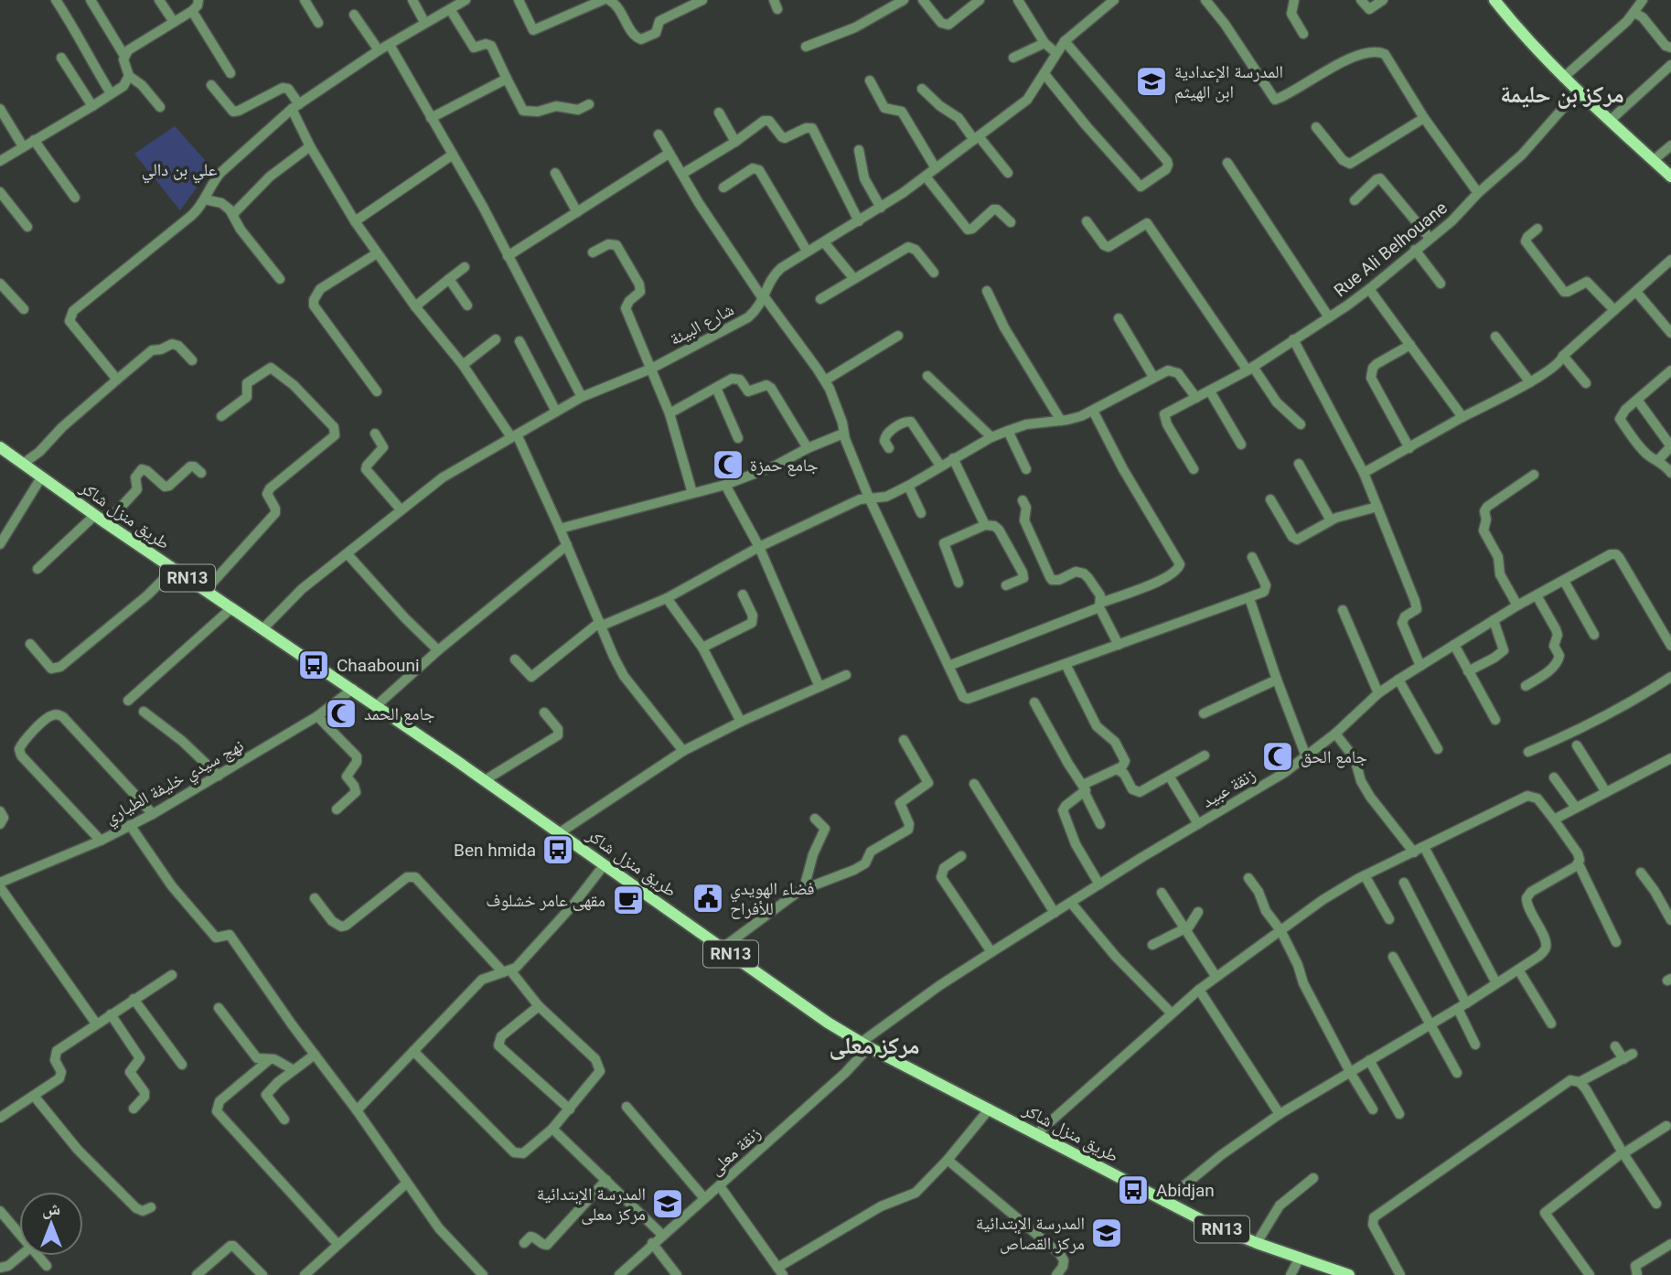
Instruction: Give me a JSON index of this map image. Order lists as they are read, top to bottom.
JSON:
{
  "streets": {
    "main road": ["طريق منزل شاكر", "RN13"],
    "street": [
      "Rue Ali Belhouane",
      "شارع البيئة",
      "نهج سيدي خليفة الطياري",
      "زنقة عبيد",
      "زنقة معلى"
    ]
  },
  "crossings": [
    ["شارع البيئة", "طريق منزل شاكر"],
    ["طريق منزل شاكر", "نهج سيدي خليفة الطياري"],
    ["طريق منزل شاكر", "زنقة عبيد"],
    ["طريق منزل شاكر", "زنقة معلى"],
    ["زنقة عبيد", "زنقة معلى"]
  ],
  "districts": ["مركز بن حليمة", "مركز معلى"],
  "parks": ["علي بن دالي"],
  "places": {
    "school or university": ["المدرسة الإعدادية ابن الهيثم", "المدرسة الإبتدائية مركز معلى", "المدرسة الإبتدائية مركز القصاص"],
    "mosque": ["جامع حمزة", "جامع الحمد", "جامع الحق"],
    "bus stop": ["Chaabouni", "Ben hmida", "Abidjan"],
    "public building": ["فضاء الهويدي للأفراح"],
    "cafe": ["مقهى عامر خشلوف"]
  },
  "north": "top"
}
